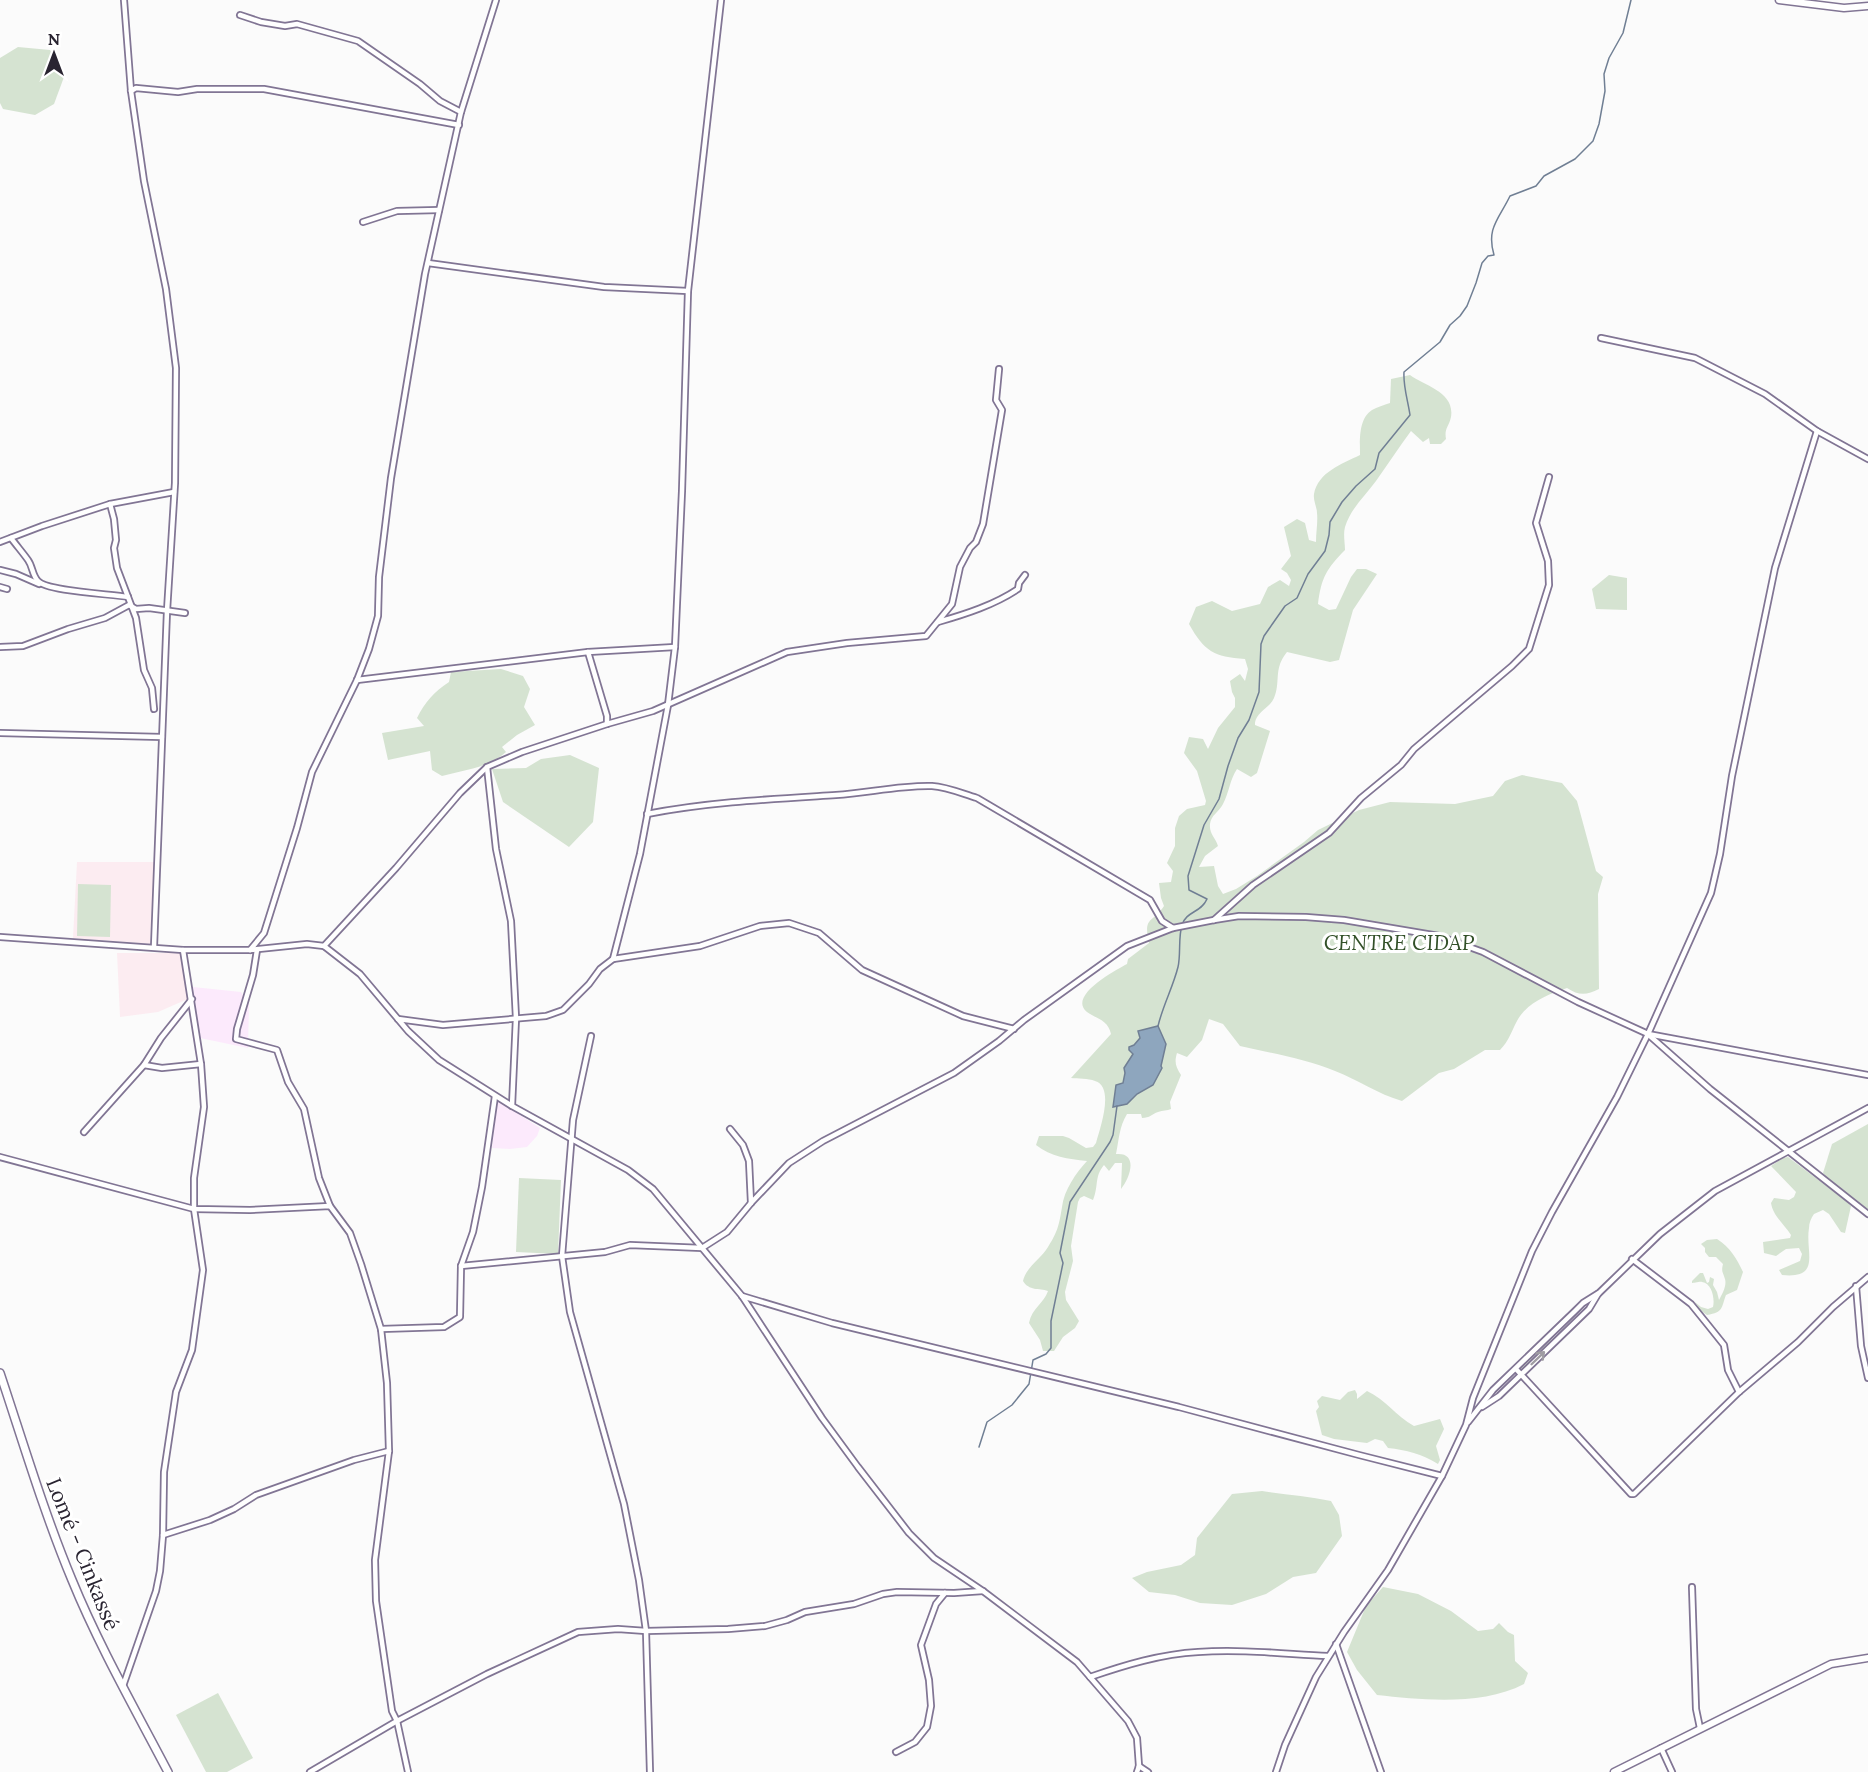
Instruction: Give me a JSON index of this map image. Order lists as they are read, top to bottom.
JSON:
{
  "streets": {
    "highway": ["Lomé - Cinkassé"]
  },
  "parks": ["CENTRE CIDAP"],
  "north": "top"
}
